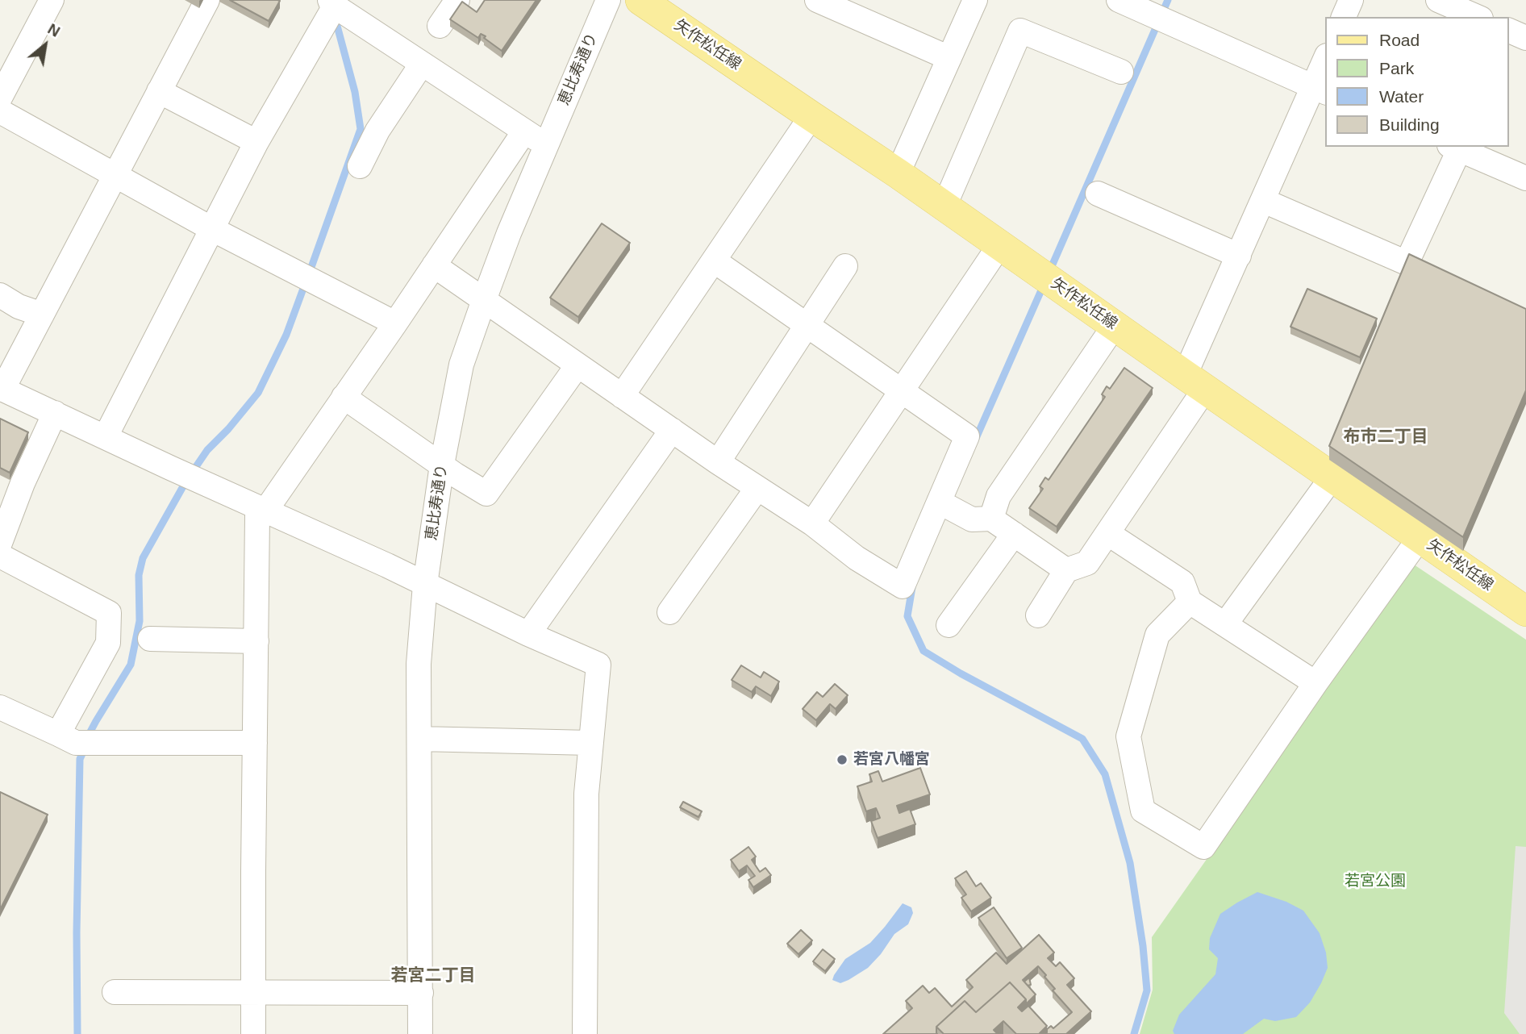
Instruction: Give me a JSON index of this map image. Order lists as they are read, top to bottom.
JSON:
{
  "streets": {
    "main road": ["矢作松任線"],
    "street": ["恵比寿通り"]
  },
  "districts": ["布市二丁目", "若宮二丁目"],
  "parks": ["若宮公園"],
  "places": ["若宮八幡宮"],
  "legend": [
    "Road",
    "Park",
    "Water",
    "Building"
  ],
  "north": "top right"
}
